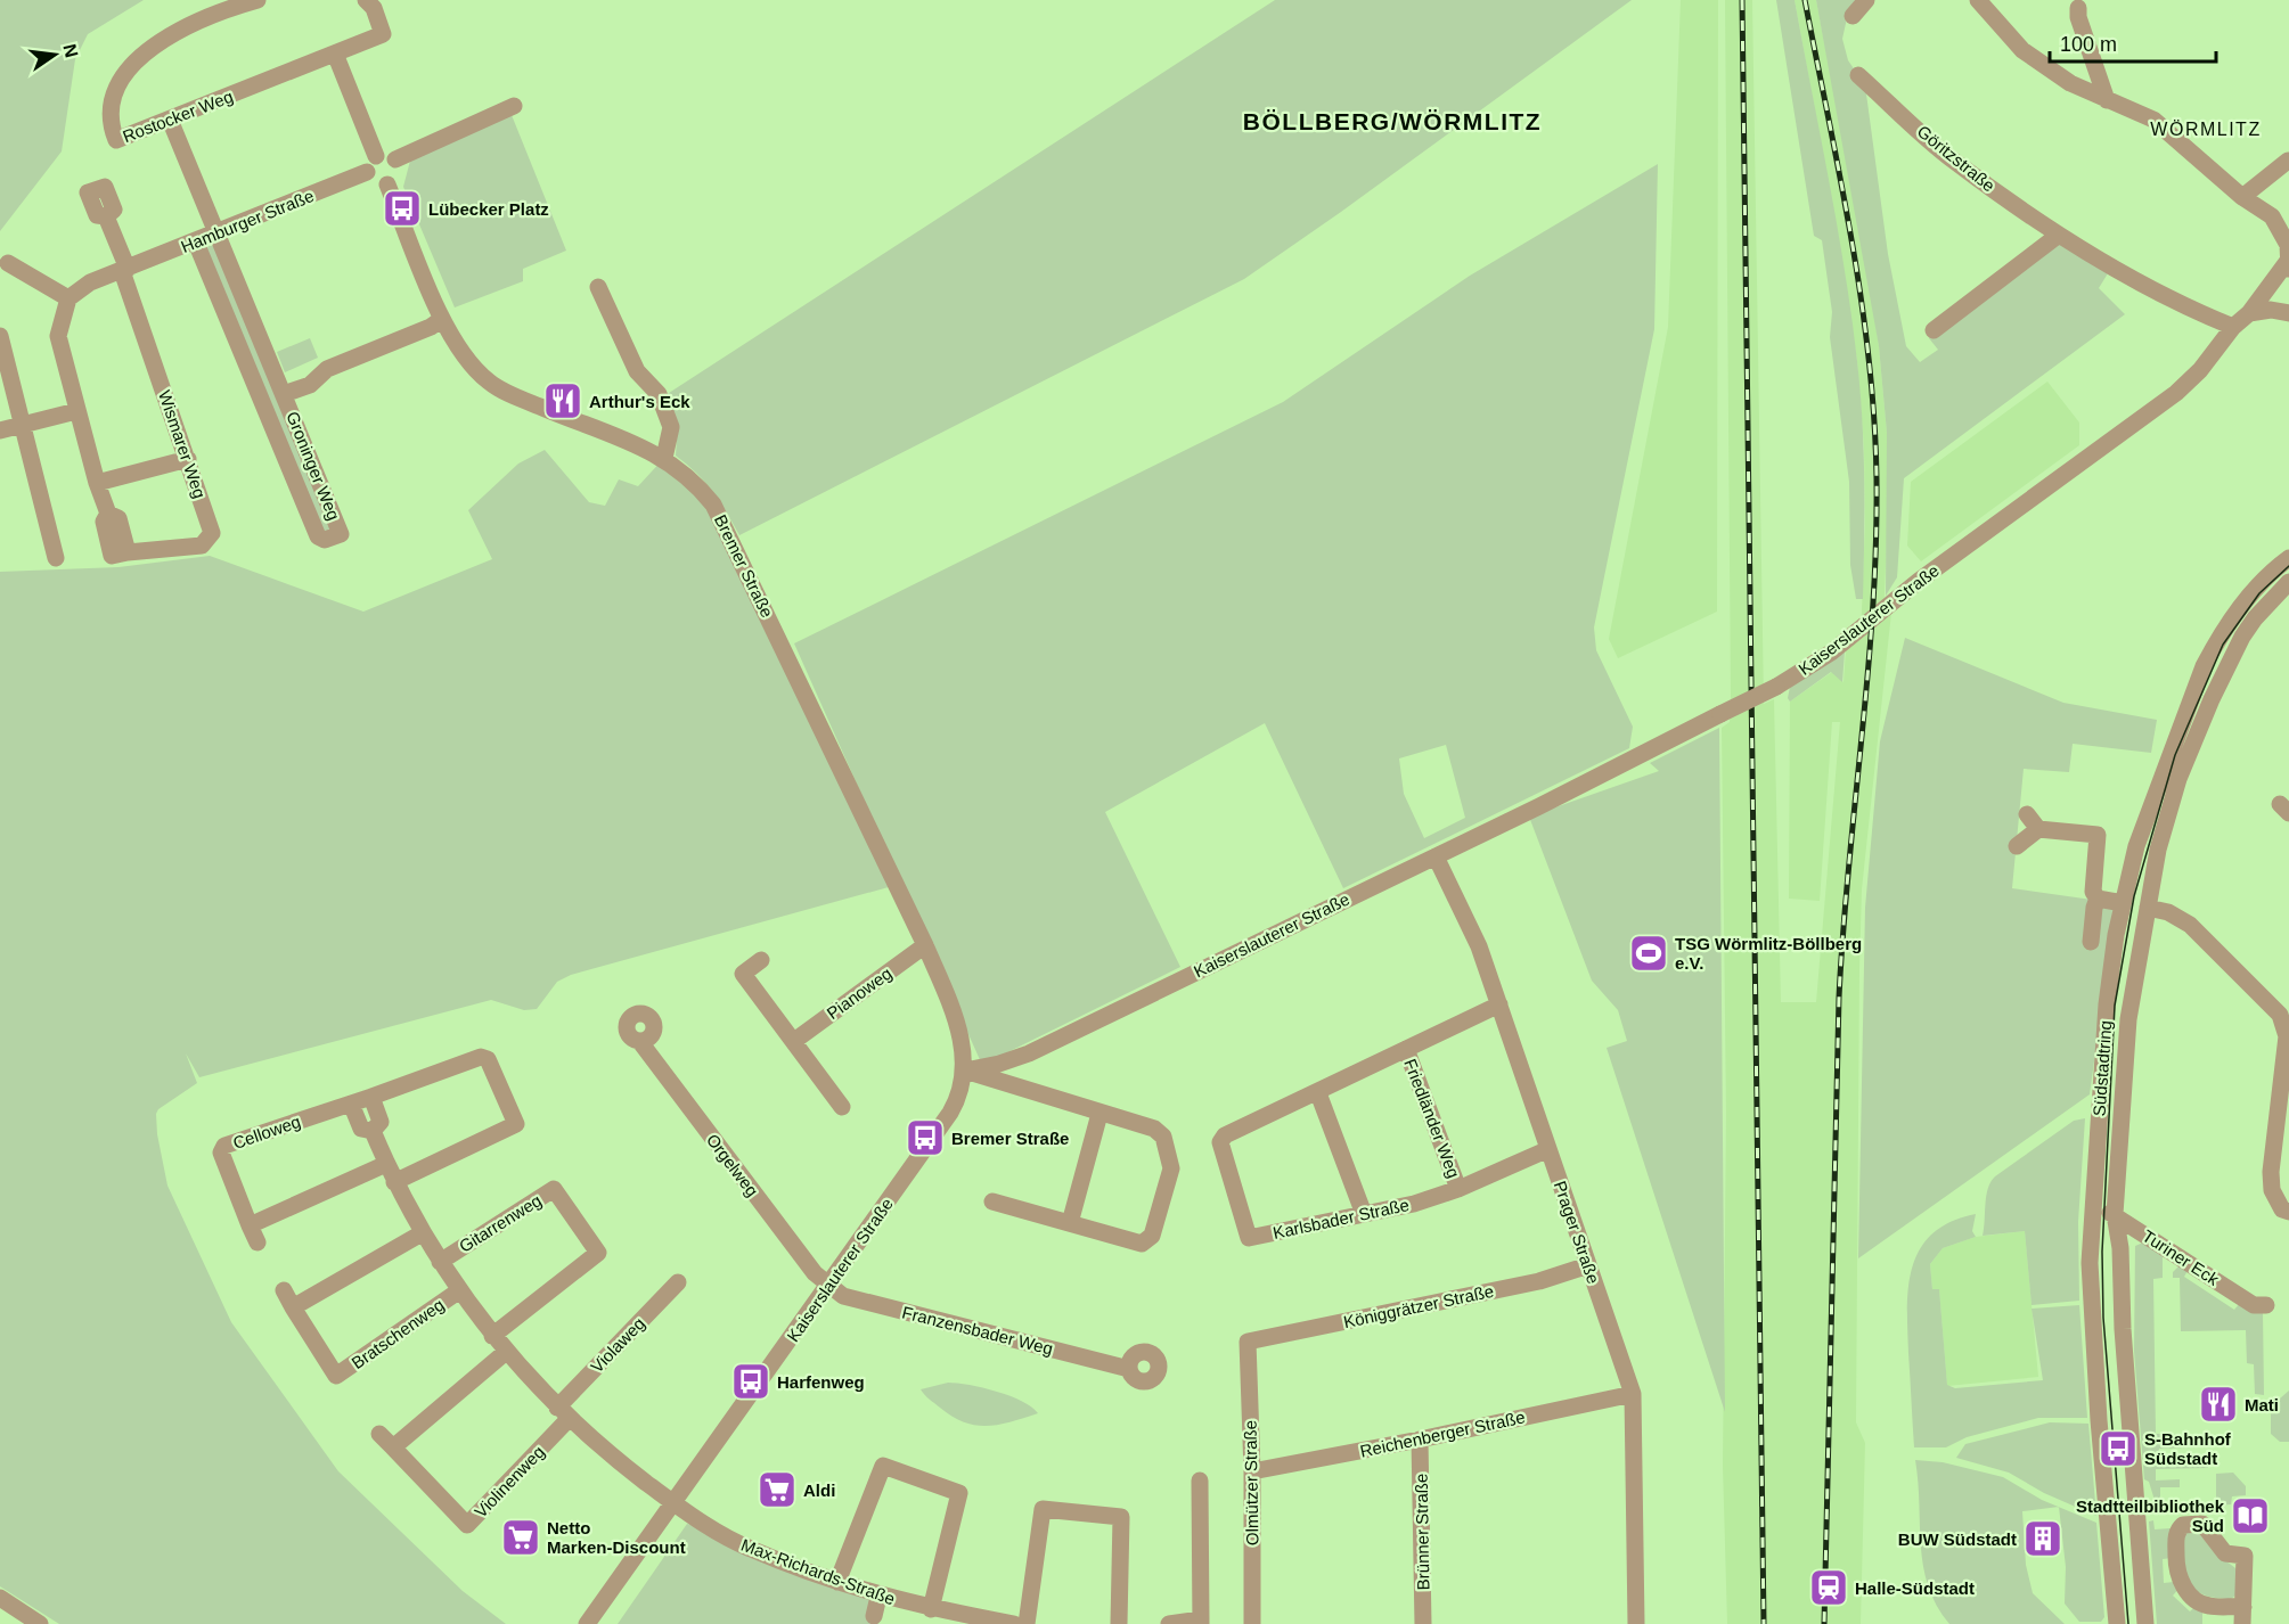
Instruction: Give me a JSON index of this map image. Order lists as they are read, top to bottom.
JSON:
{
  "streets": {
    "street": [
      "Rostocker Weg",
      "Göritzstraße",
      "Hamburger Straße",
      "Wismarer Weg",
      "Groninger Weg",
      "Bremer Straße",
      "Kaiserslauterer Straße",
      "Pianoweg",
      "Südstadtring",
      "Friedländer Weg",
      "Celloweg",
      "Orgelweg",
      "Karlsbader Straße",
      "Gitarrenweg",
      "Prager Straße",
      "Turiner Eck",
      "Königgrätzer Straße",
      "Franzensbader Weg",
      "Bratschenweg",
      "Violaweg",
      "Reichenberger Straße",
      "Violinenweg",
      "Olmützer Straße",
      "Brünner Straße",
      "Max-Richards-Straße"
    ]
  },
  "crossings": [
    ["Rostocker Weg", "Groninger Weg"],
    ["Göritzstraße", "Kaiserslauterer Straße"],
    ["Hamburger Straße", "Wismarer Weg"],
    ["Hamburger Straße", "Groninger Weg"],
    ["Hamburger Straße", "Bremer Straße"],
    ["Bremer Straße", "Kaiserslauterer Straße"],
    ["Bremer Straße", "Pianoweg"],
    ["Kaiserslauterer Straße", "Orgelweg"],
    ["Kaiserslauterer Straße", "Prager Straße"],
    ["Kaiserslauterer Straße", "Franzensbader Weg"],
    ["Kaiserslauterer Straße", "Max-Richards-Straße"],
    ["Südstadtring", "Turiner Eck"],
    ["Friedländer Weg", "Karlsbader Straße"],
    ["Orgelweg", "Franzensbader Weg"],
    ["Karlsbader Straße", "Prager Straße"],
    ["Prager Straße", "Königgrätzer Straße"],
    ["Prager Straße", "Reichenberger Straße"],
    ["Königgrätzer Straße", "Olmützer Straße"],
    ["Violaweg", "Violinenweg"],
    ["Reichenberger Straße", "Olmützer Straße"],
    ["Reichenberger Straße", "Brünner Straße"]
  ],
  "districts": ["BÖLLBERG/WÖRMLITZ", "WÖRMLITZ"],
  "places": {
    "bus stop": [
      "Lübecker Platz",
      "Bremer Straße",
      "Harfenweg",
      "S-Bahnhof Südstadt"
    ],
    "restaurant": ["Arthur's Eck", "Mati"],
    "sports": ["TSG Wörmlitz-Böllberg e.V."],
    "supermarket": ["Aldi", "Netto Marken-Discount"],
    "library": ["Stadtteilbibliothek Süd"],
    "building": ["BUW Südstadt"],
    "station": ["Halle-Südstadt"]
  },
  "scale_bar": "100 m",
  "north": "right"
}
